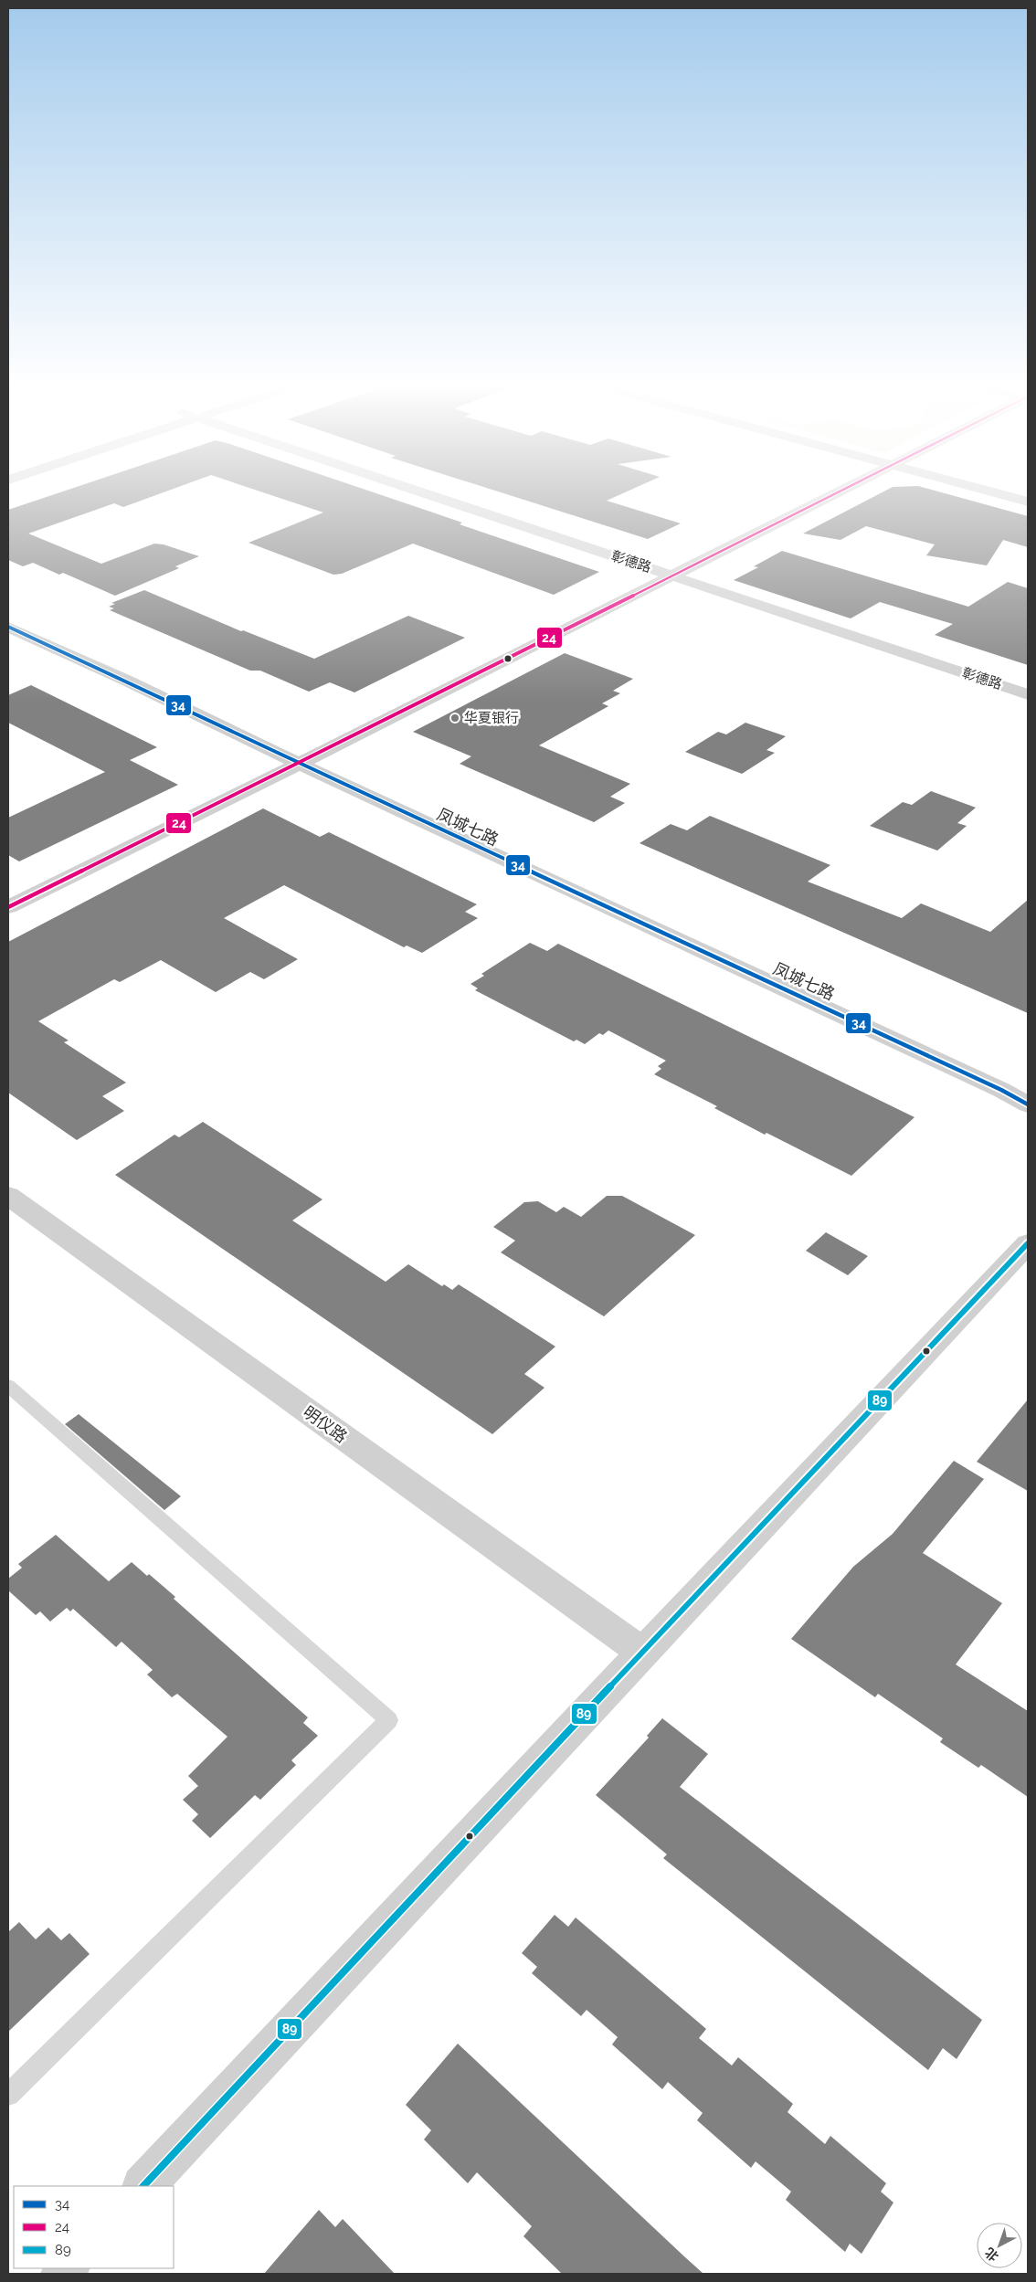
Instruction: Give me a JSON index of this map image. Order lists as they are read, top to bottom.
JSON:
{
  "streets": {
    "street": ["彰德路", "凤城七路", "明仪路"]
  },
  "places": ["华夏银行"],
  "lines": ["transit line 24", "transit line 34", "transit line 89"],
  "legend": ["34", "24", "89"],
  "north": "bottom left"
}
